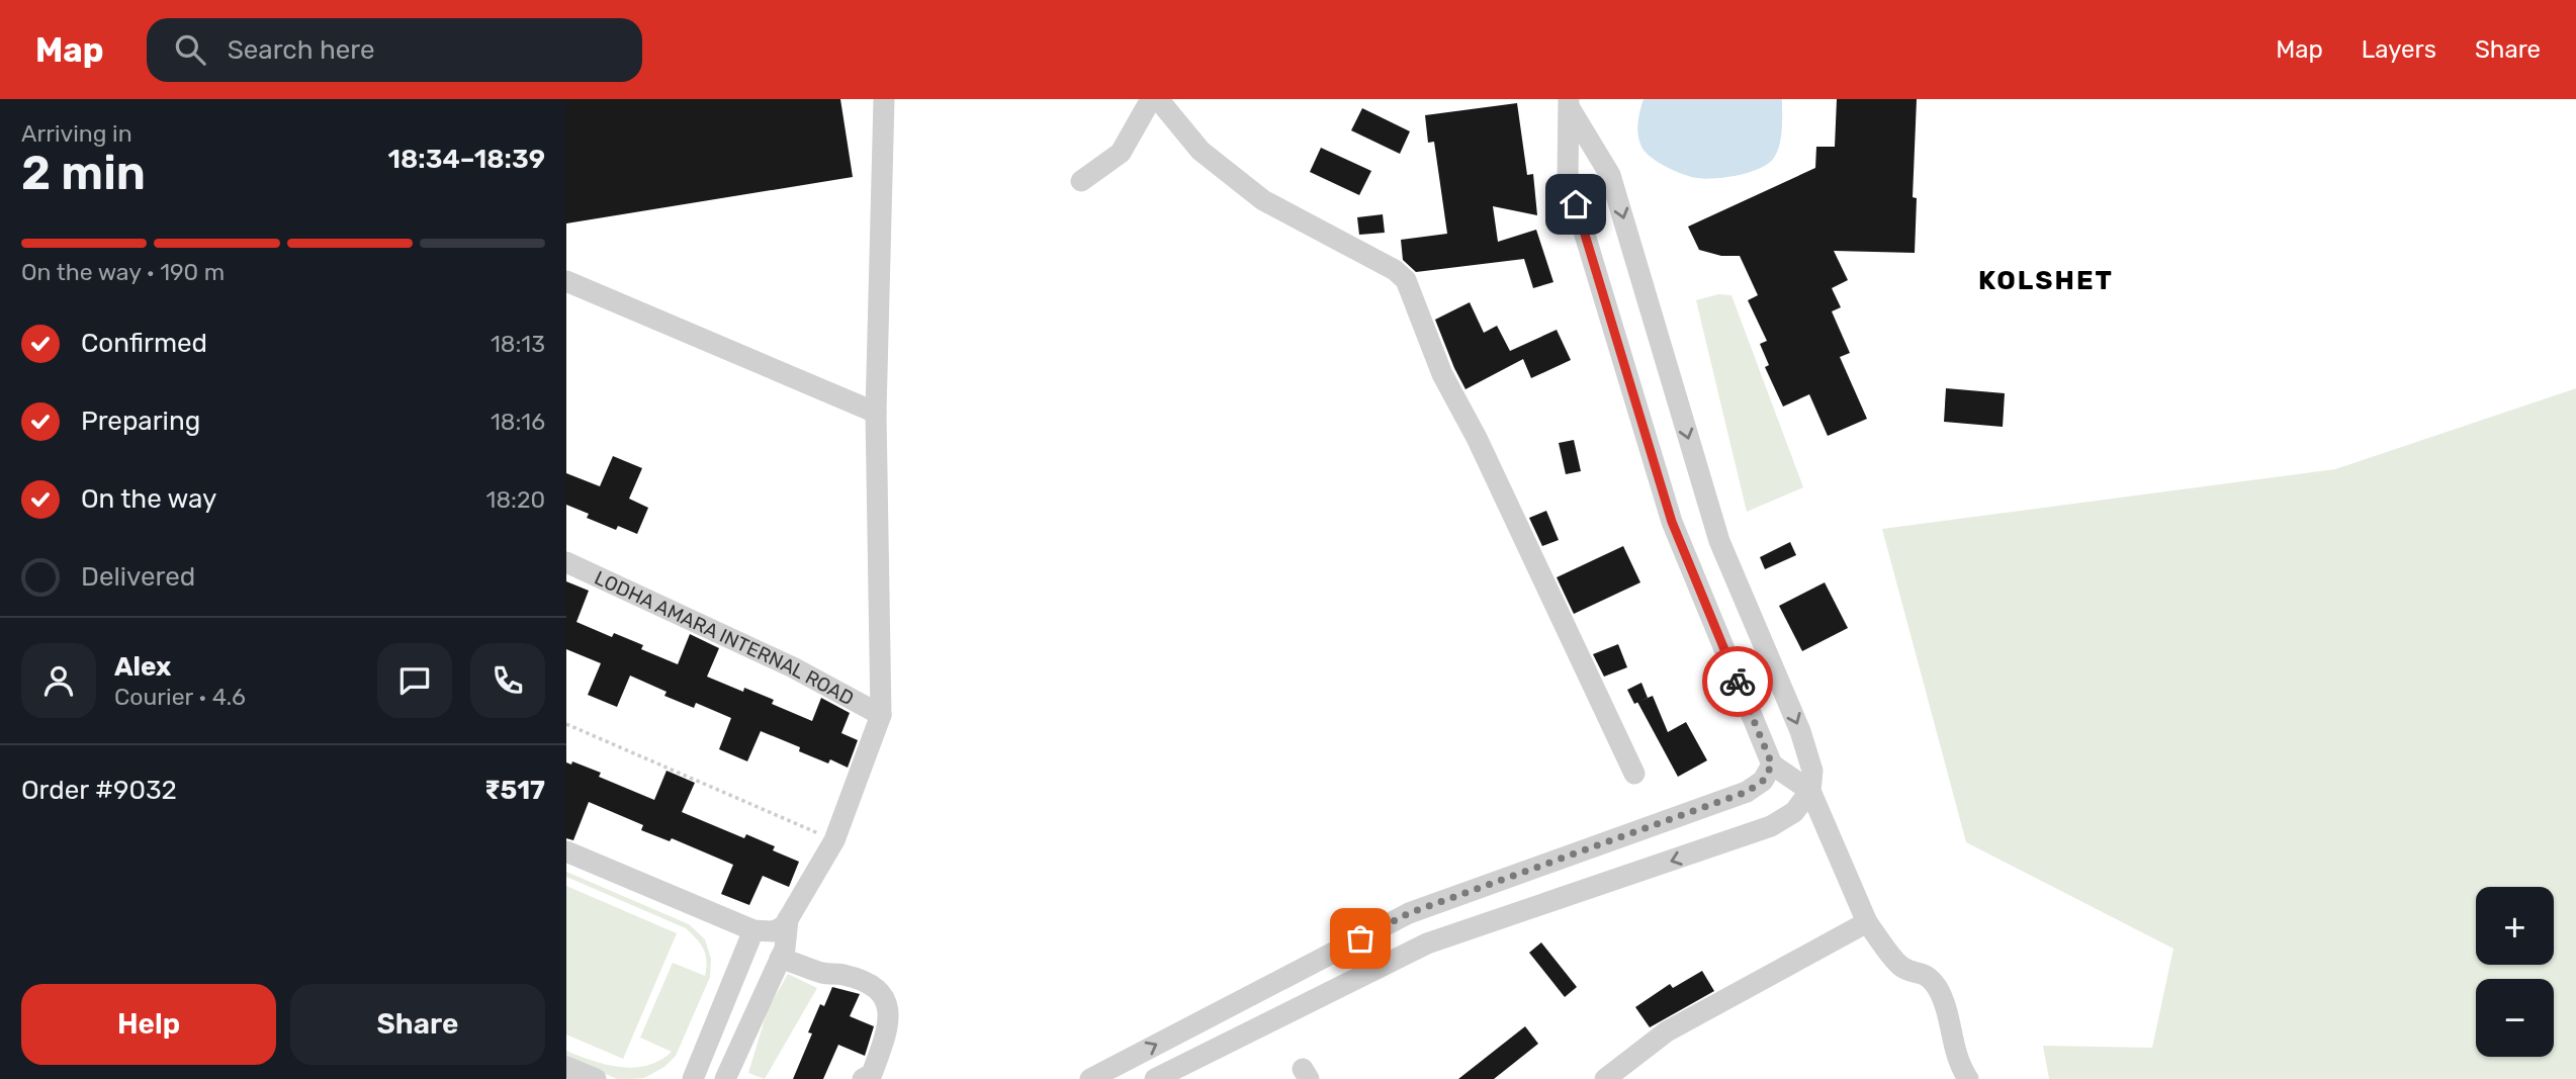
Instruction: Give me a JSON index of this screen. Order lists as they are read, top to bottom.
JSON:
{
  "streets": {
    "street": ["LODHA AMARA INTERNAL ROAD"]
  },
  "districts": ["KOLSHET"],
  "page": {
    "header": "Map",
    "search": "Search here",
    "nav": ["Map", "Layers", "Share"],
    "heading": ["2 min", "Arriving in", "18:34–18:39"],
    "panel": [
      "Alex",
      "Courier · 4.6",
      "Order #9032",
      "₹517"
    ],
    "bar": "On the way · 190 m",
    "list": [
      ["Confirmed", "18:13"],
      ["Preparing", "18:16"],
      ["On the way", "18:20"],
      "Delivered"
    ],
    "map_buttons": ["+", "−"],
    "buttons": ["Help", "Share"]
  }
}
